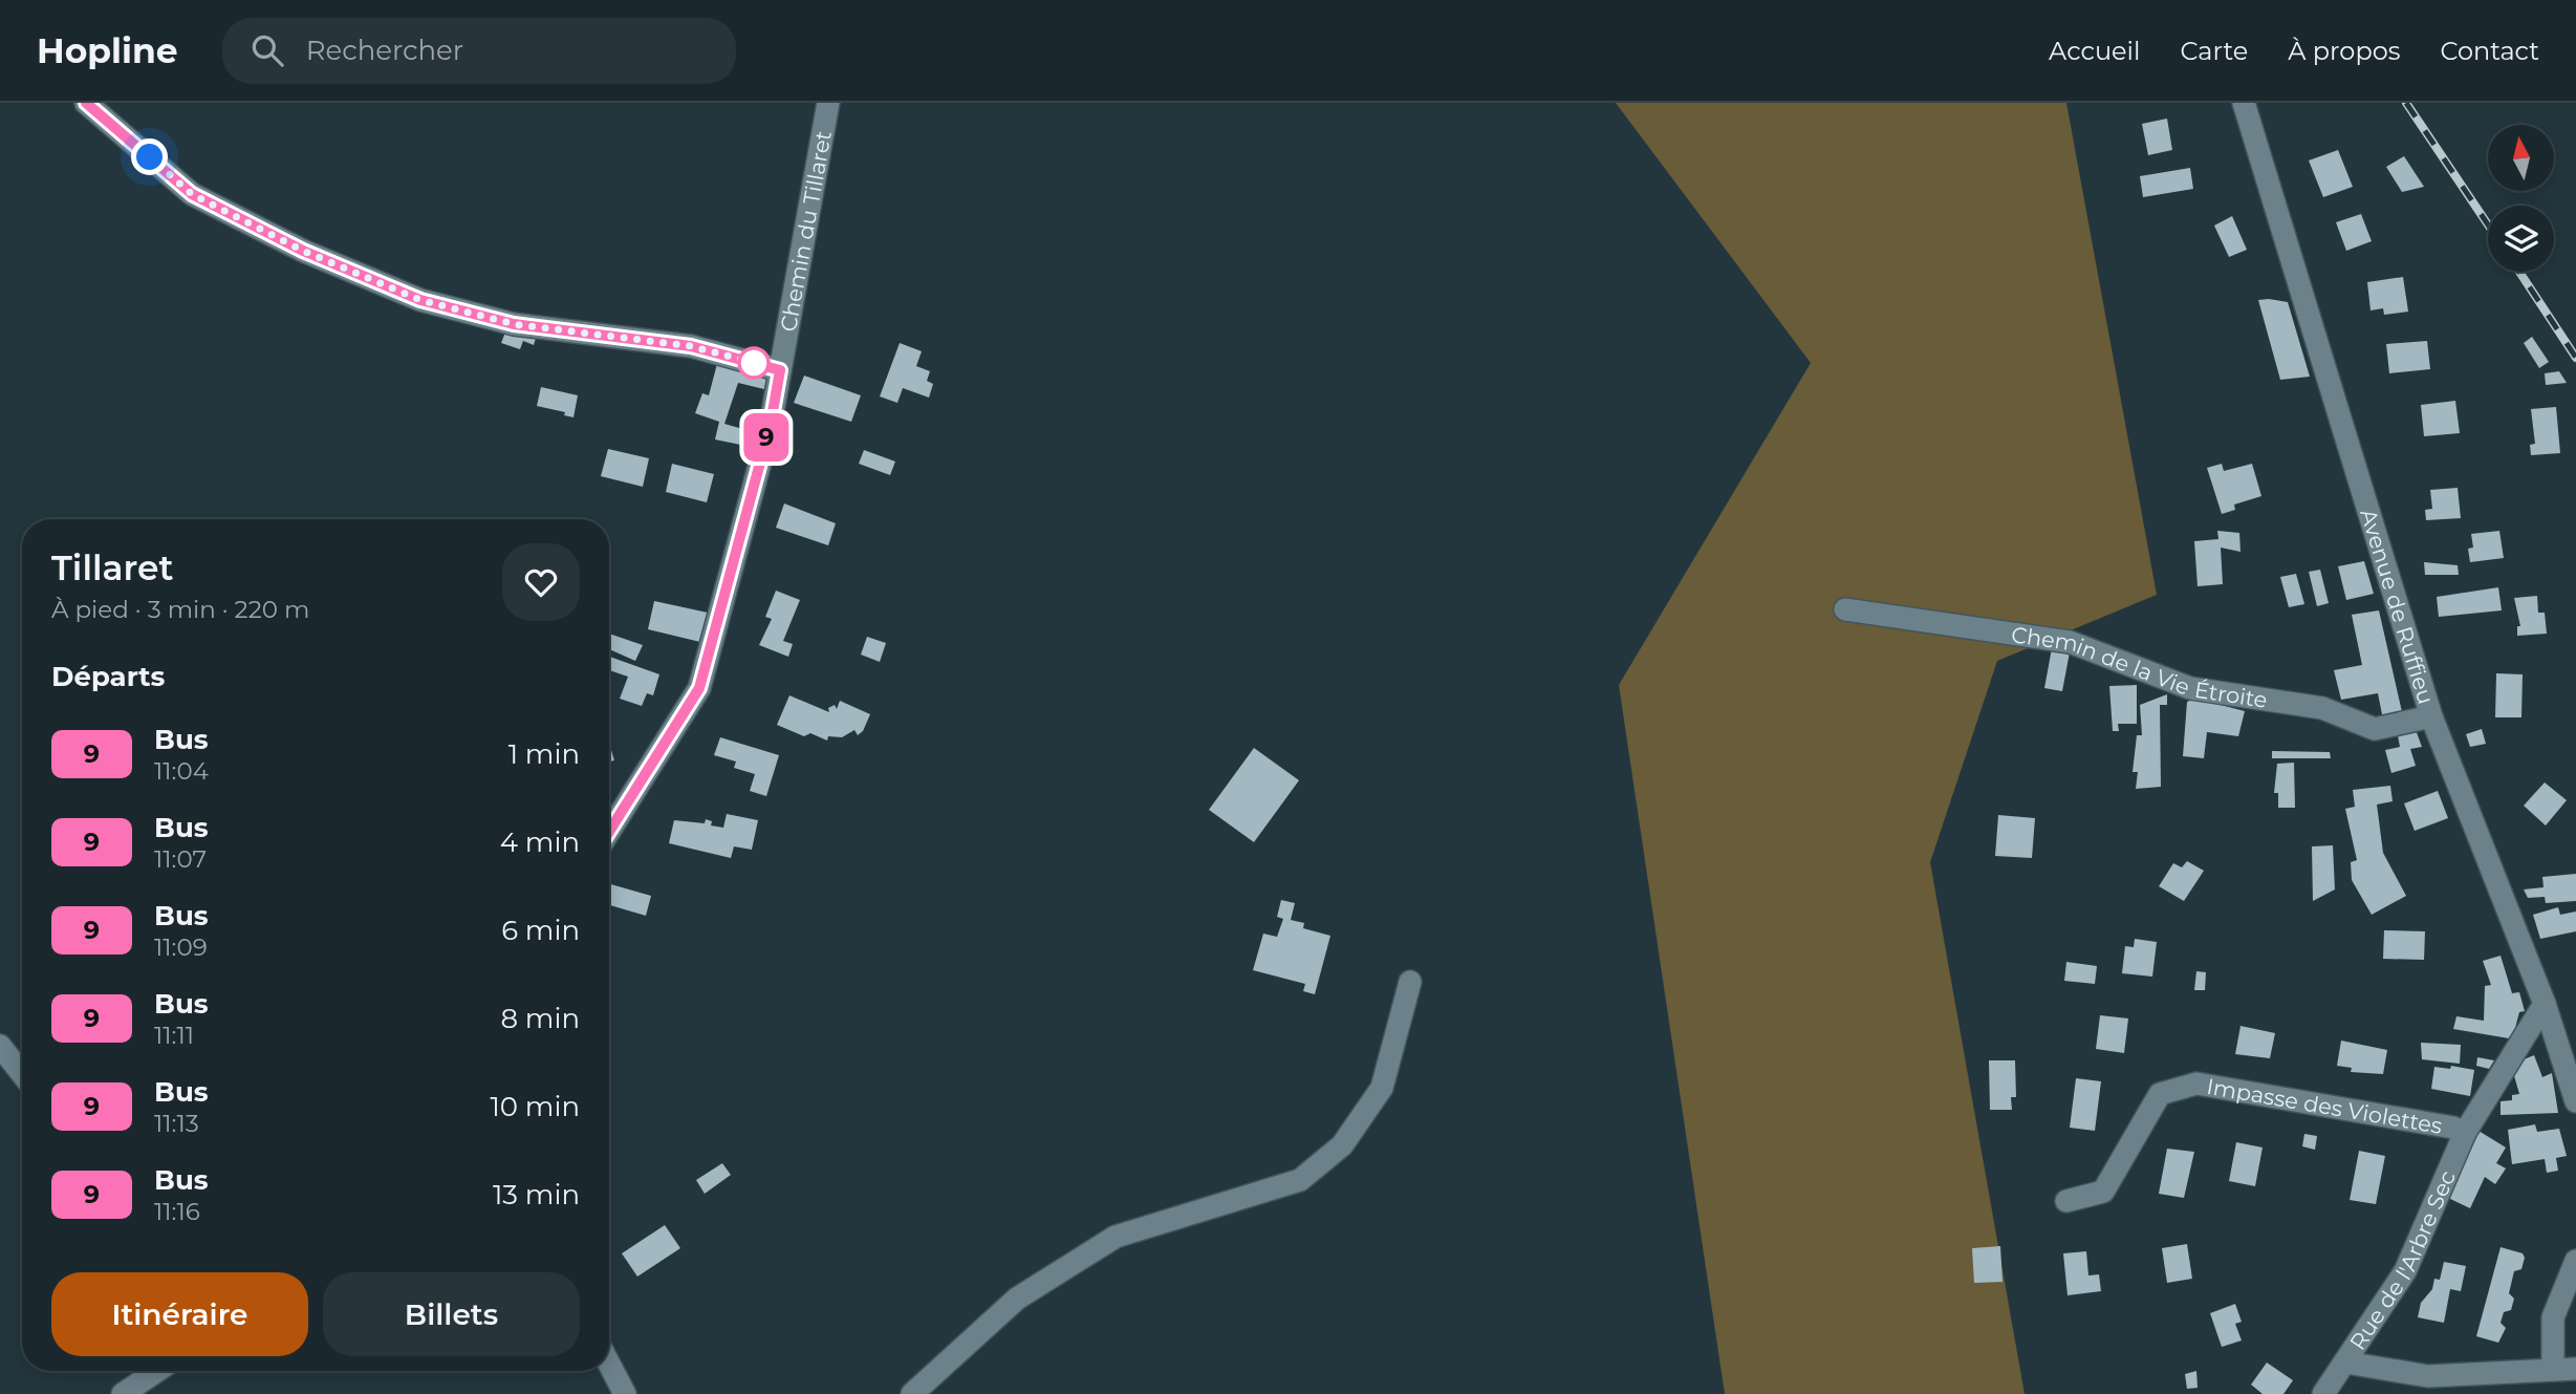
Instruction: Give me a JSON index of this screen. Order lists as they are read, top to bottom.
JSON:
{
  "streets": {
    "street": [
      "Chemin du Tillaret",
      "Avenue de Ruffieu",
      "Chemin de la Vie Étroite",
      "Impasse des Violettes",
      "Rue de l'Arbre Sec"
    ]
  },
  "crossings": [
    ["Avenue de Ruffieu", "Chemin de la Vie Étroite"],
    ["Avenue de Ruffieu", "Rue de l'Arbre Sec"],
    ["Impasse des Violettes", "Rue de l'Arbre Sec"]
  ],
  "lines": ["bus line 9"],
  "north": "top",
  "page": {
    "header": "Hopline",
    "search": "Rechercher",
    "nav": [
      "Accueil",
      "Carte",
      "À propos",
      "Contact"
    ],
    "on_map": "9",
    "heading": [
      ["Tillaret", "À pied · 3 min · 220 m"],
      "Départs"
    ],
    "list": [
      {
        "mark": "9",
        "name": "Bus",
        "note": "11:04",
        "value": "1 min"
      },
      {
        "mark": "9",
        "name": "Bus",
        "note": "11:07",
        "value": "4 min"
      },
      {
        "mark": "9",
        "name": "Bus",
        "note": "11:09",
        "value": "6 min"
      },
      {
        "mark": "9",
        "name": "Bus",
        "note": "11:11",
        "value": "8 min"
      },
      {
        "mark": "9",
        "name": "Bus",
        "note": "11:13",
        "value": "10 min"
      },
      {
        "mark": "9",
        "name": "Bus",
        "note": "11:16",
        "value": "13 min"
      }
    ],
    "buttons": ["Itinéraire", "Billets"]
  }
}
